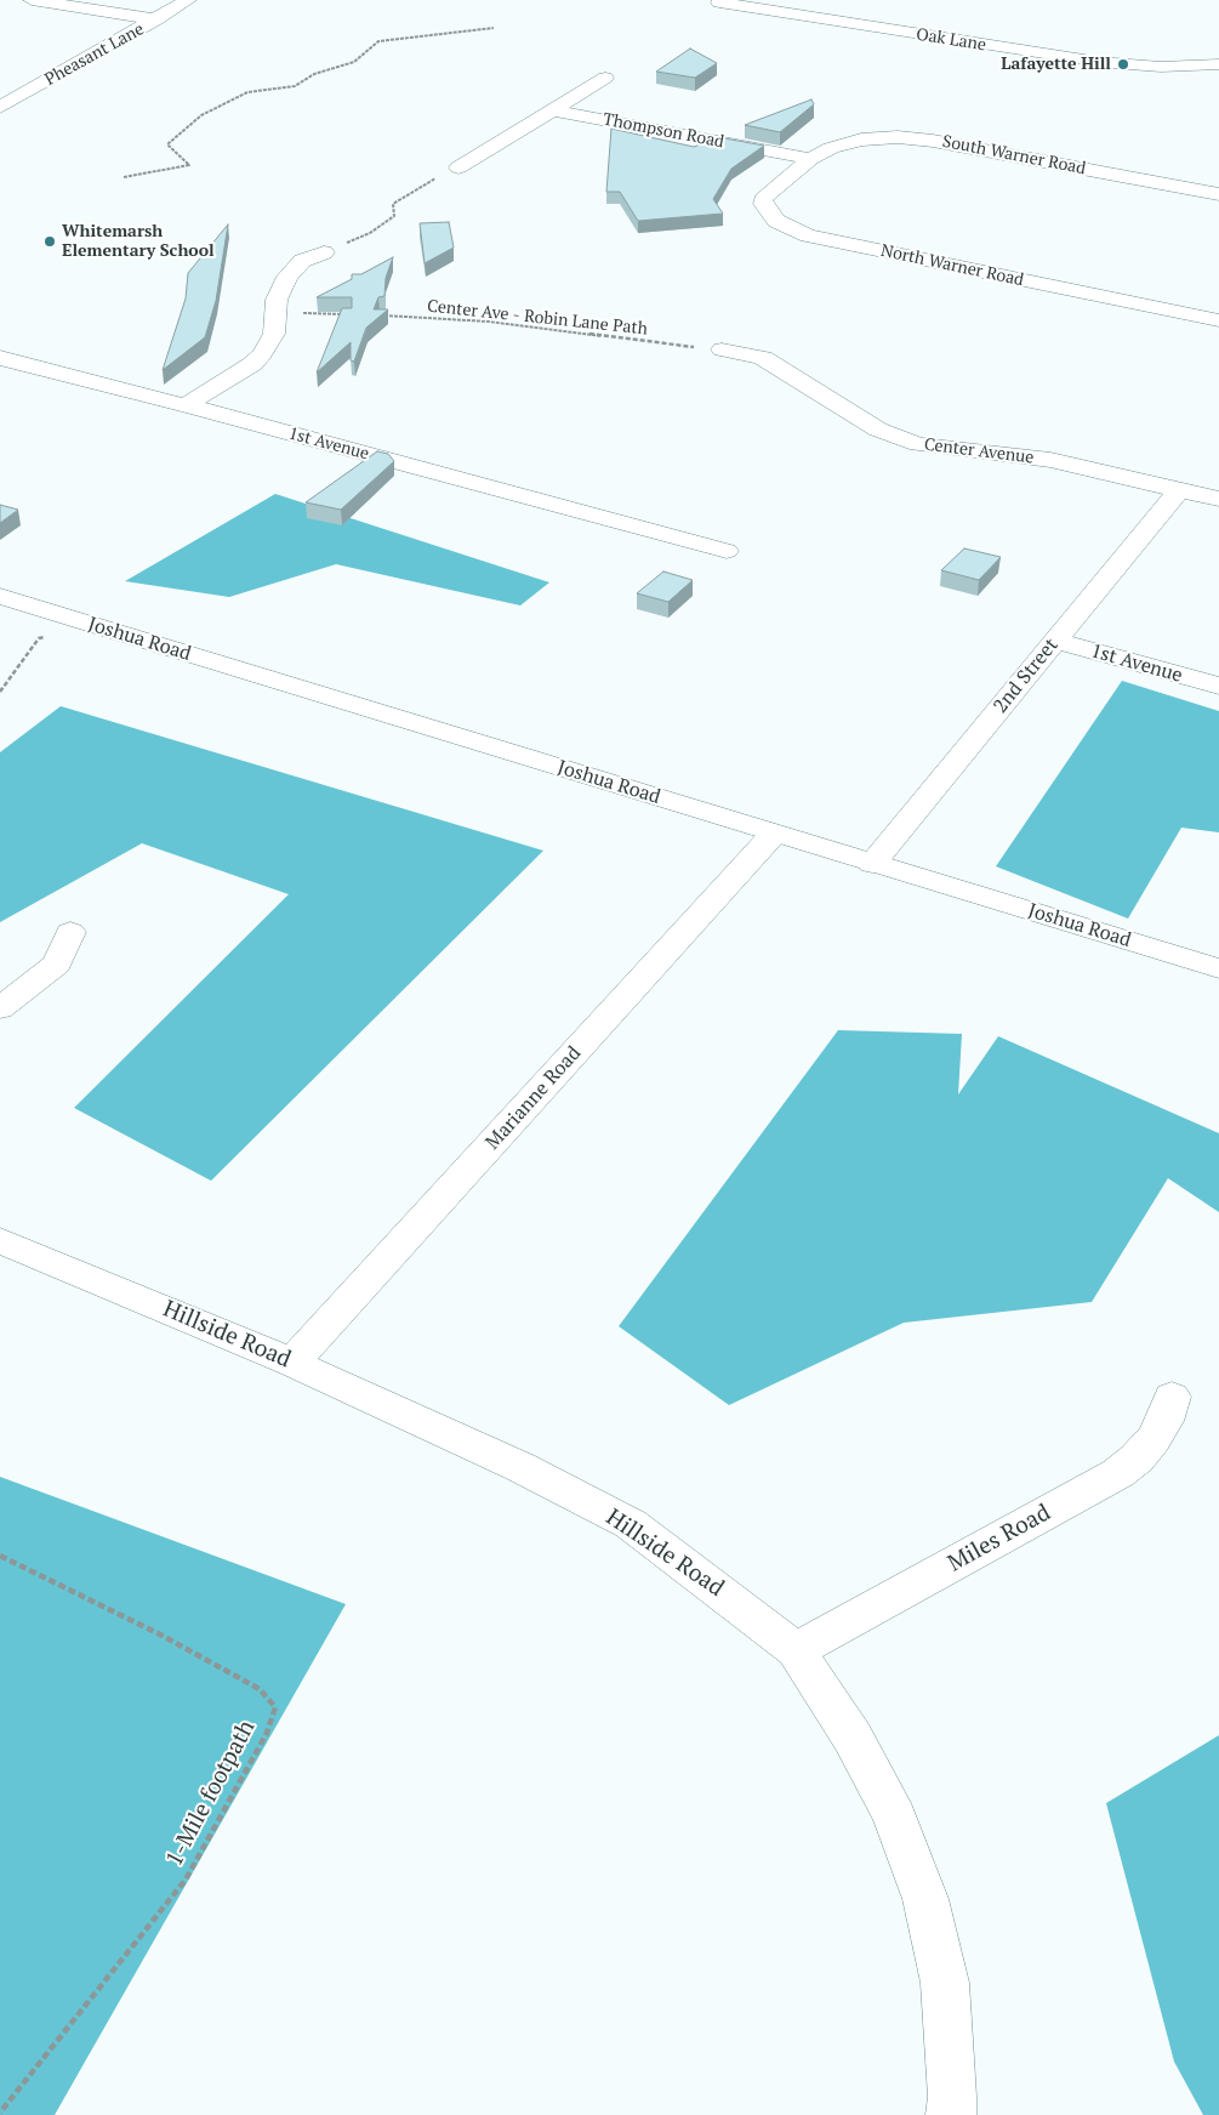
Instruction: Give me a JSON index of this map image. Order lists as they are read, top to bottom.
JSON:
{
  "streets": {
    "street": [
      "Oak Lane",
      "Pheasant Lane",
      "Thompson Road",
      "South Warner Road",
      "North Warner Road",
      "1st Avenue",
      "Center Avenue",
      "Joshua Road",
      "2nd Street",
      "Marianne Road",
      "Hillside Road",
      "Miles Road"
    ],
    "path": ["Center Ave - Robin Lane Path", "1-Mile footpath"]
  },
  "crossings": [
    ["Thompson Road", "South Warner Road"],
    ["Thompson Road", "North Warner Road"],
    ["South Warner Road", "North Warner Road"],
    ["Center Ave - Robin Lane Path", "Center Avenue"],
    ["1st Avenue", "2nd Street"],
    ["Center Avenue", "2nd Street"],
    ["Joshua Road", "2nd Street"],
    ["Joshua Road", "Marianne Road"],
    ["Marianne Road", "Hillside Road"],
    ["Hillside Road", "Miles Road"]
  ],
  "places": ["Lafayette Hill", "Whitemarsh Elementary School"]
}
